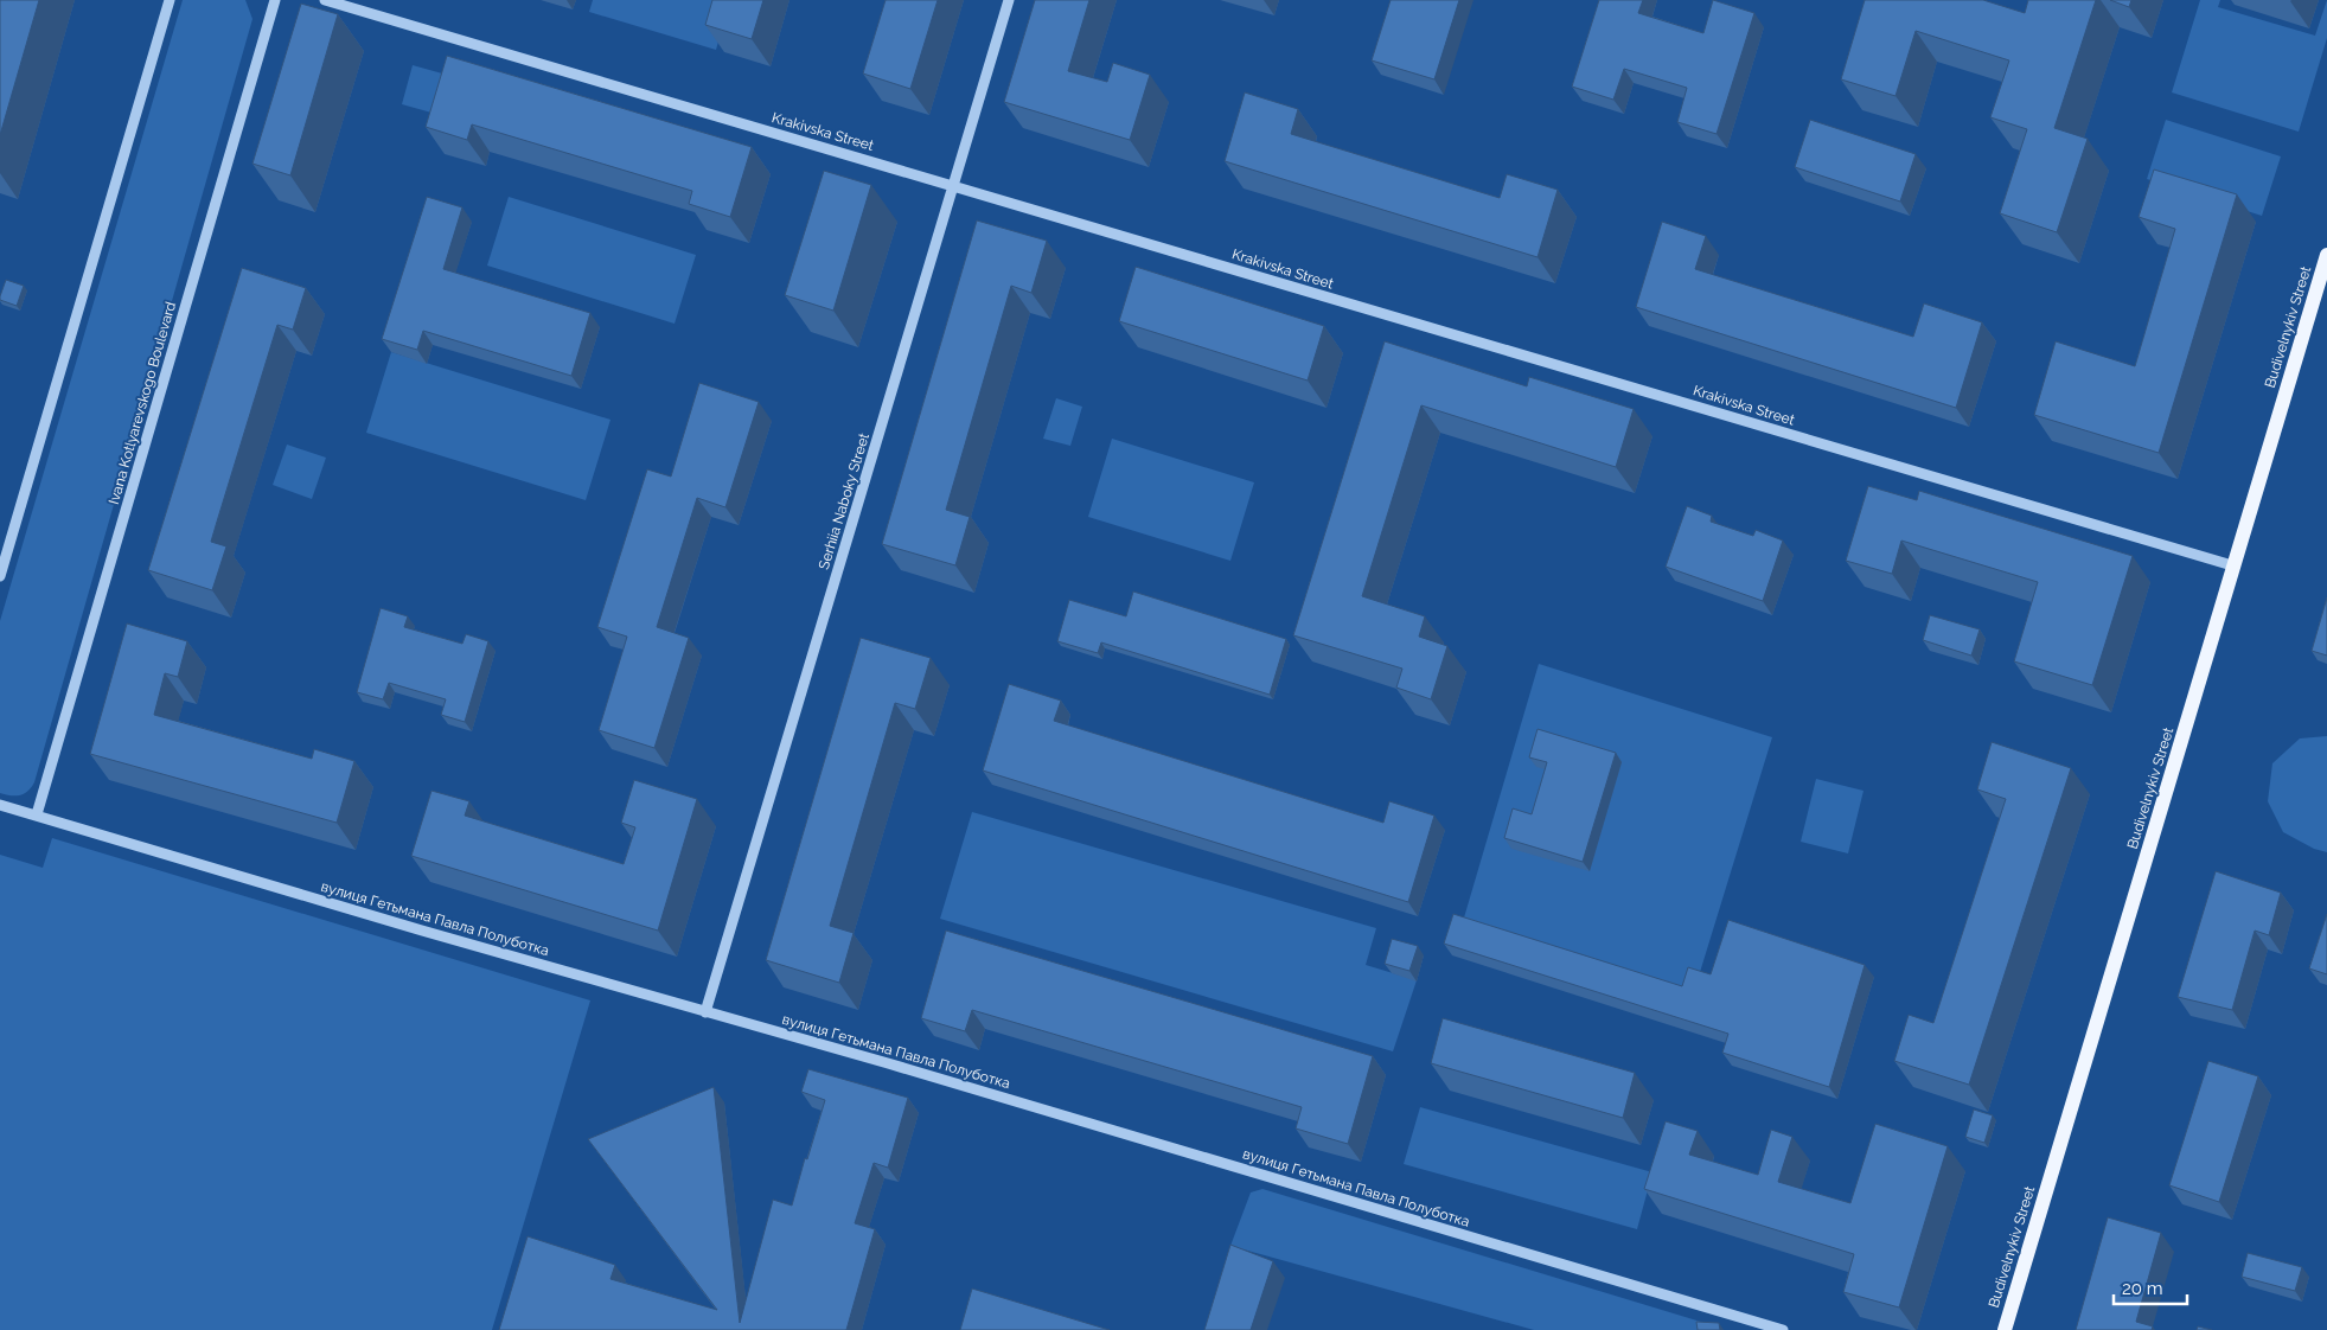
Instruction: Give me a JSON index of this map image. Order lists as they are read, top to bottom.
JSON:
{
  "streets": {
    "main road": ["Budivelnykiv Street"],
    "street": [
      "Krakivska Street",
      "Ivana Kotlyarevskogo Boulevard",
      "Serhiia Naboky Street",
      "вулиця Гетьмана Павла Полуботка"
    ]
  },
  "crossings": [
    ["Krakivska Street", "Budivelnykiv Street"],
    ["Krakivska Street", "Serhiia Naboky Street"],
    ["Ivana Kotlyarevskogo Boulevard", "вулиця Гетьмана Павла Полуботка"],
    ["Serhiia Naboky Street", "вулиця Гетьмана Павла Полуботка"]
  ],
  "scale_bar": "20 m"
}
